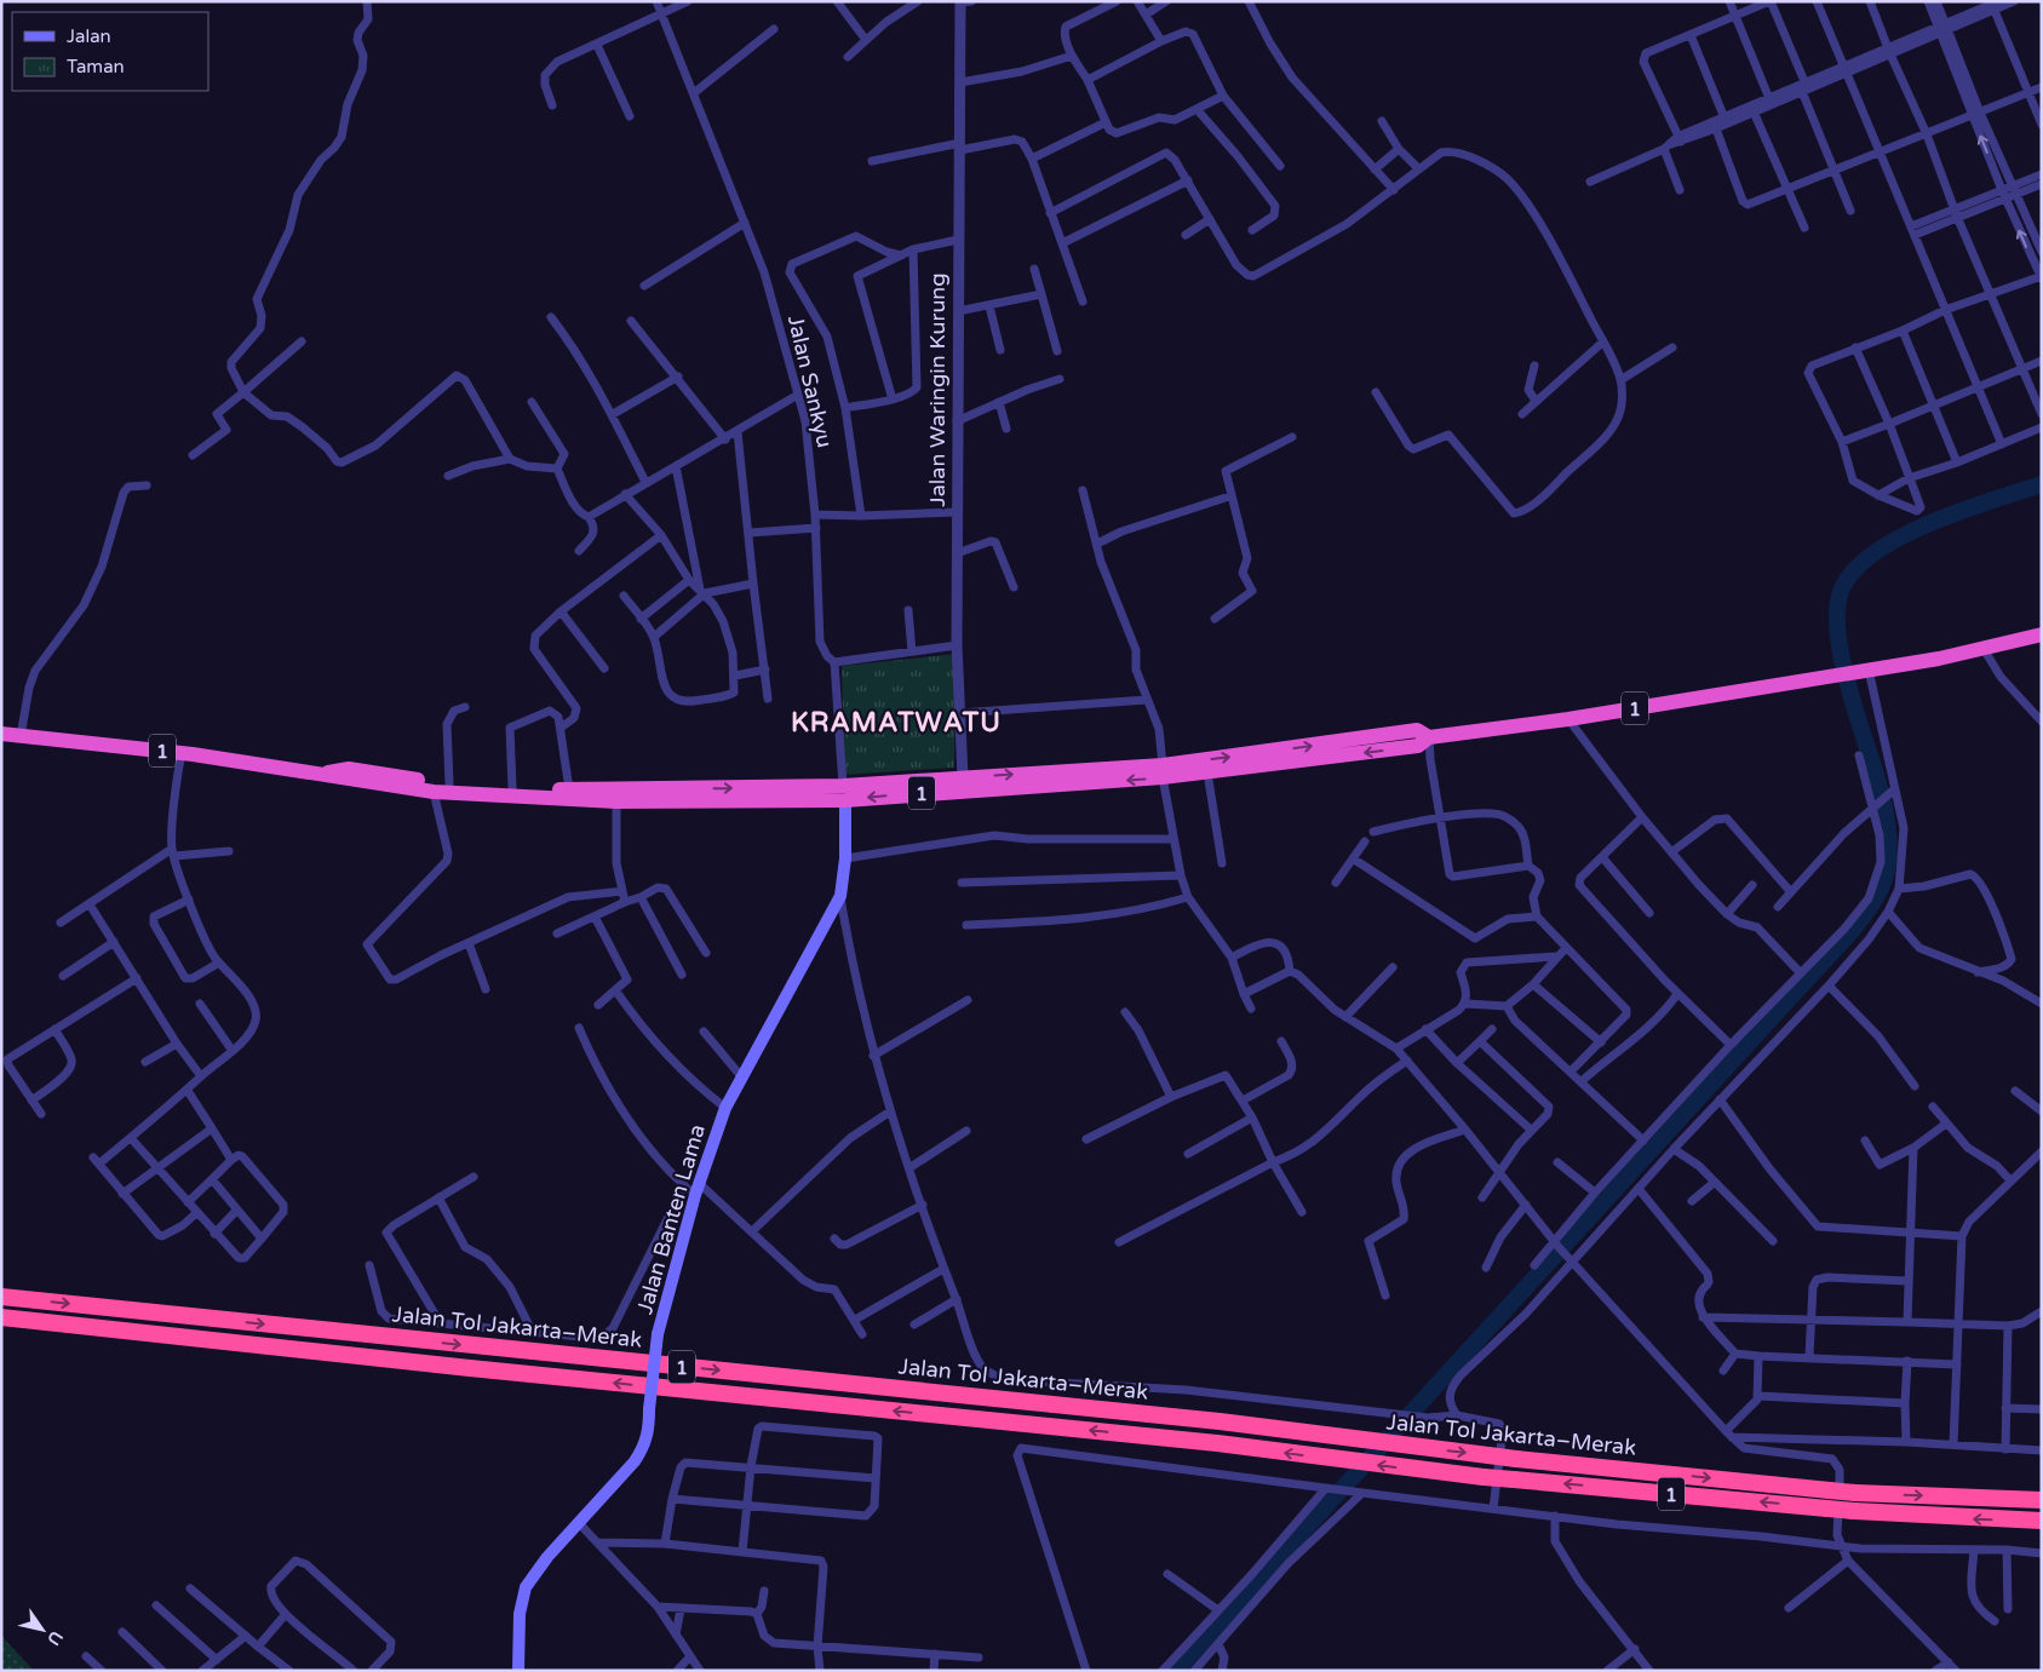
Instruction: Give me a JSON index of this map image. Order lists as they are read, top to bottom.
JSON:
{
  "streets": {
    "highway": ["1", "Jalan Tol Jakarta–Merak"],
    "main road": ["Jalan Banten Lama"],
    "street": ["Jalan Sankyu", "Jalan Waringin Kurung"]
  },
  "crossings": [
    ["Jalan Sankyu", "1"],
    ["Jalan Sankyu", "Jalan Banten Lama"],
    ["Jalan Waringin Kurung", "1"],
    ["1", "Jalan Banten Lama"]
  ],
  "districts": ["KRAMATWATU"],
  "legend": ["Jalan", "Taman"],
  "north": "bottom right"
}
